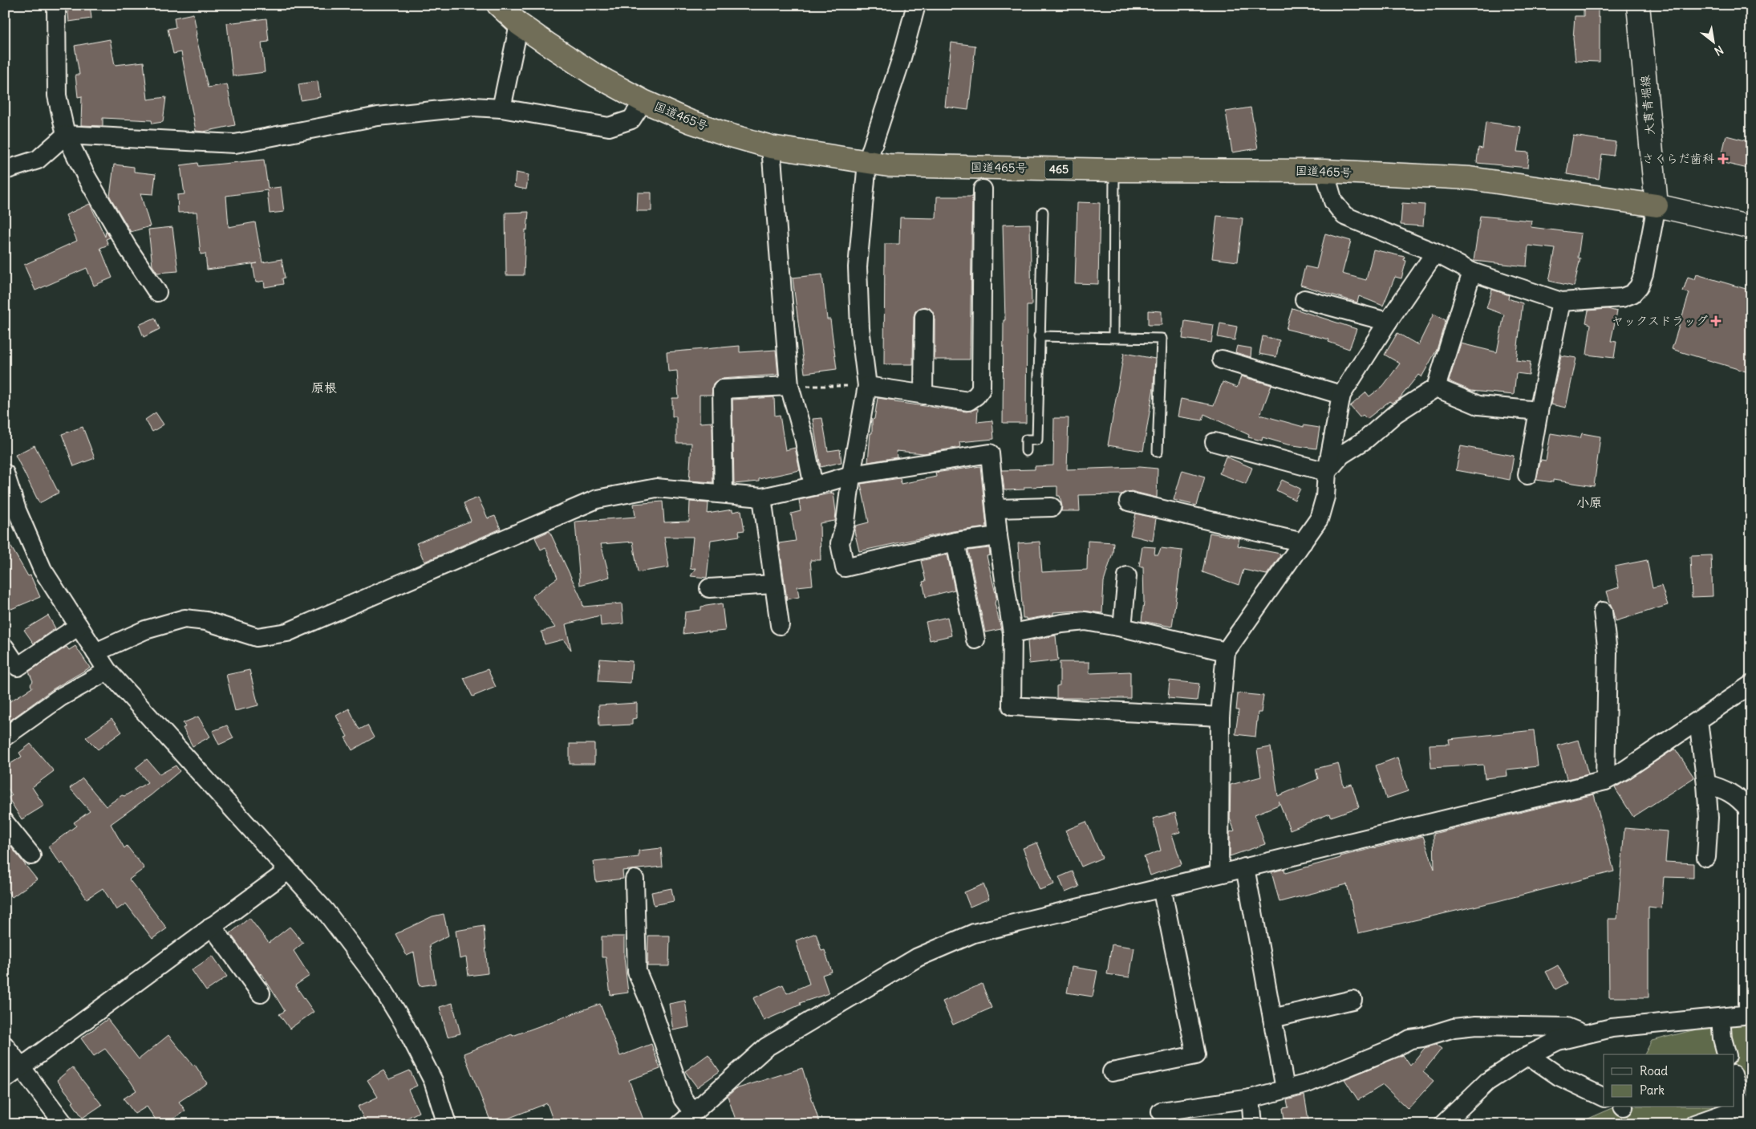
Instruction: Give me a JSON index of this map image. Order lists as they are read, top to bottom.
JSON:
{
  "streets": {
    "highway": ["国道465号", "465"],
    "main road": ["大貫青堀線"]
  },
  "crossings": [
    ["大貫青堀線", "国道465号"]
  ],
  "districts": ["原根", "小原"],
  "places": {
    "health": ["さくらだ歯科", "ヤックスドラッグ"]
  },
  "legend": ["Road", "Park"],
  "north": "bottom right"
}
